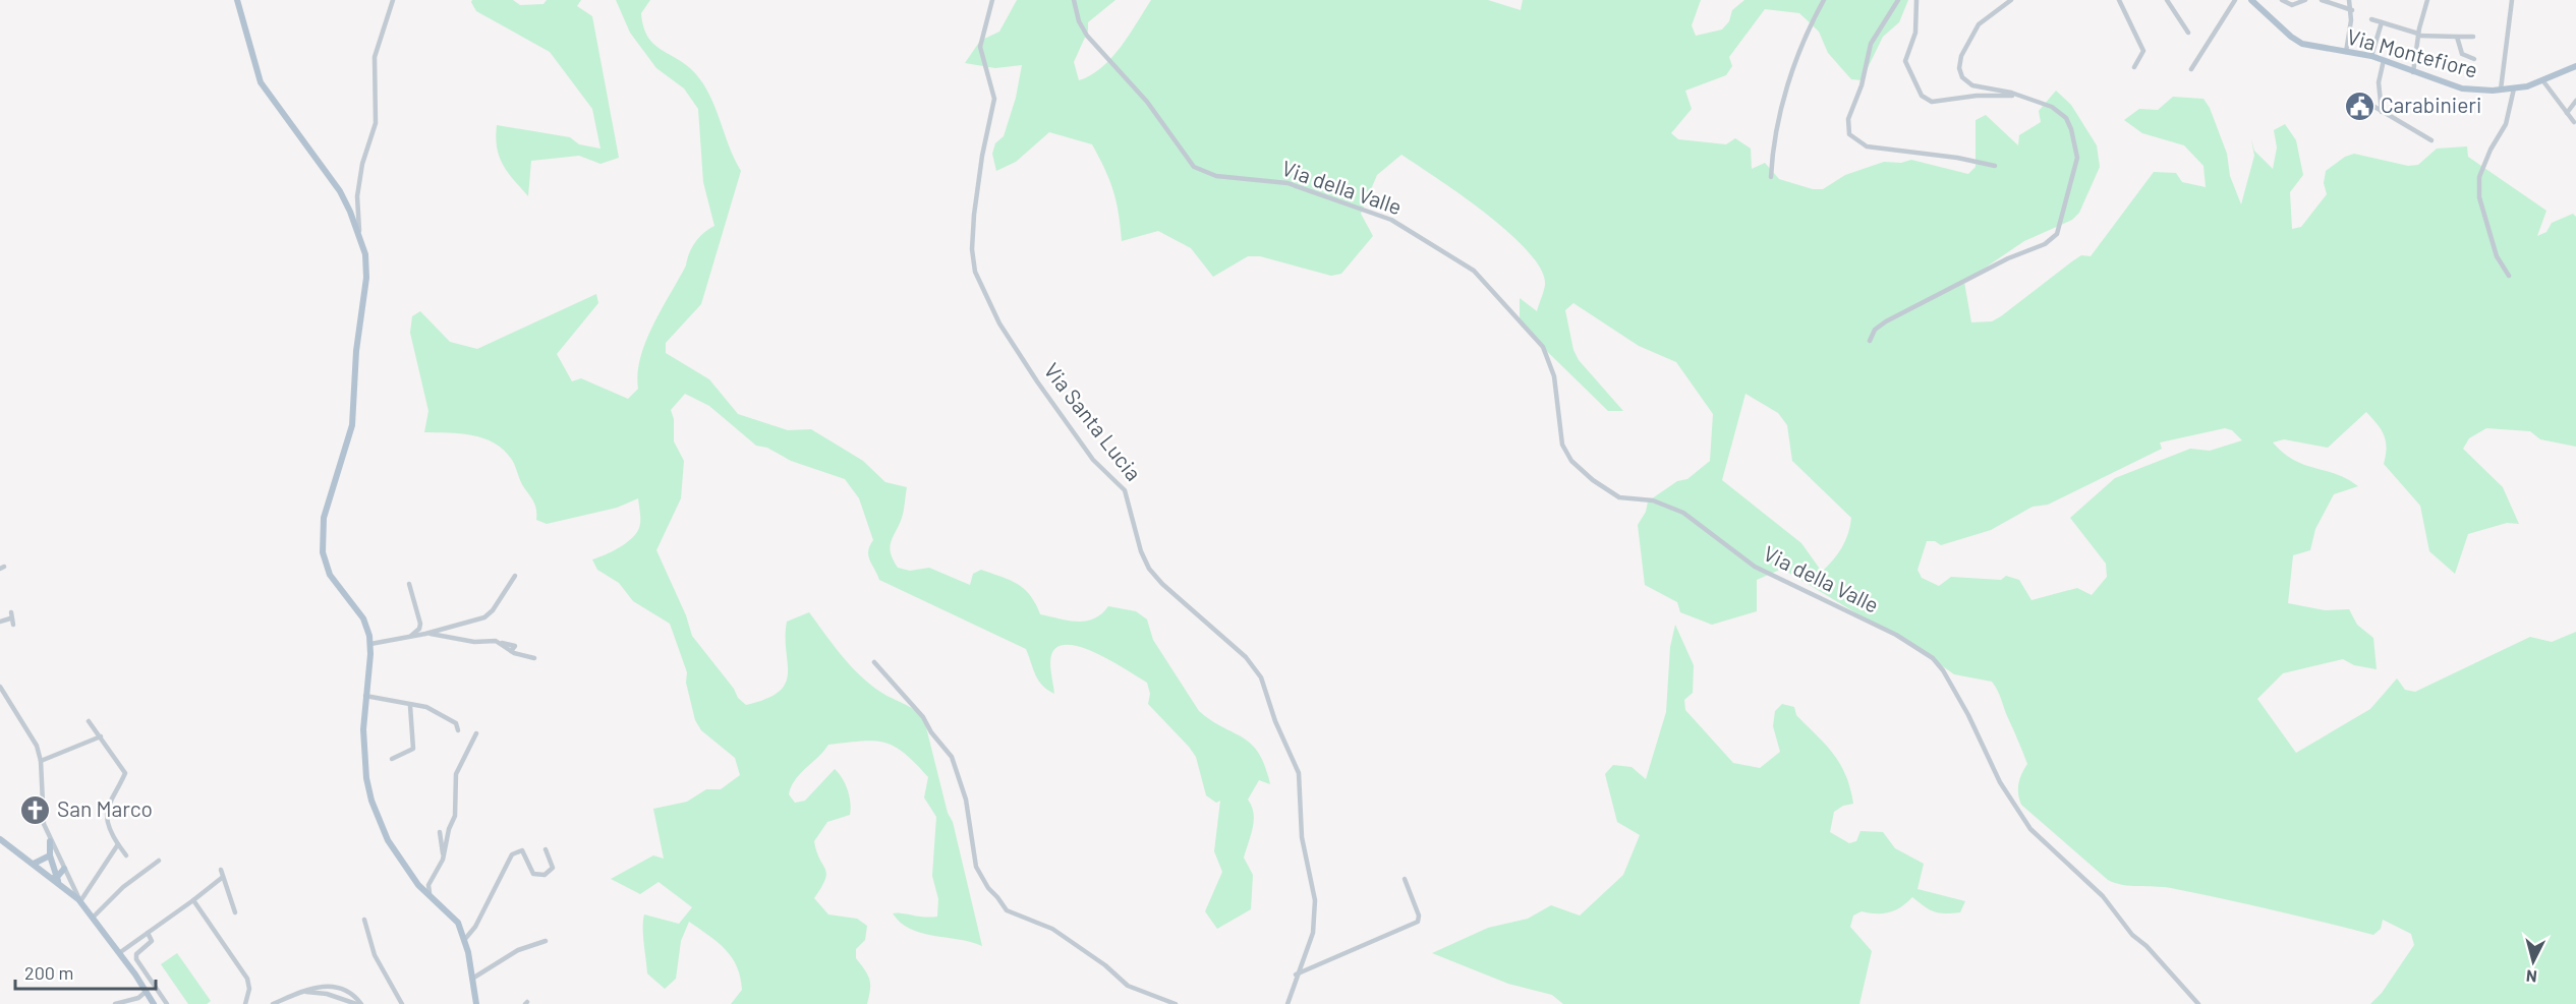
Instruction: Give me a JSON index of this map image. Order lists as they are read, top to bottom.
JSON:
{
  "streets": {
    "main road": ["Via Montefiore"],
    "street": ["Via della Valle", "Via Santa Lucia"]
  },
  "places": {
    "public building": ["Carabinieri"],
    "church": ["San Marco"]
  },
  "scale_bar": "200 m",
  "north": "bottom"
}
